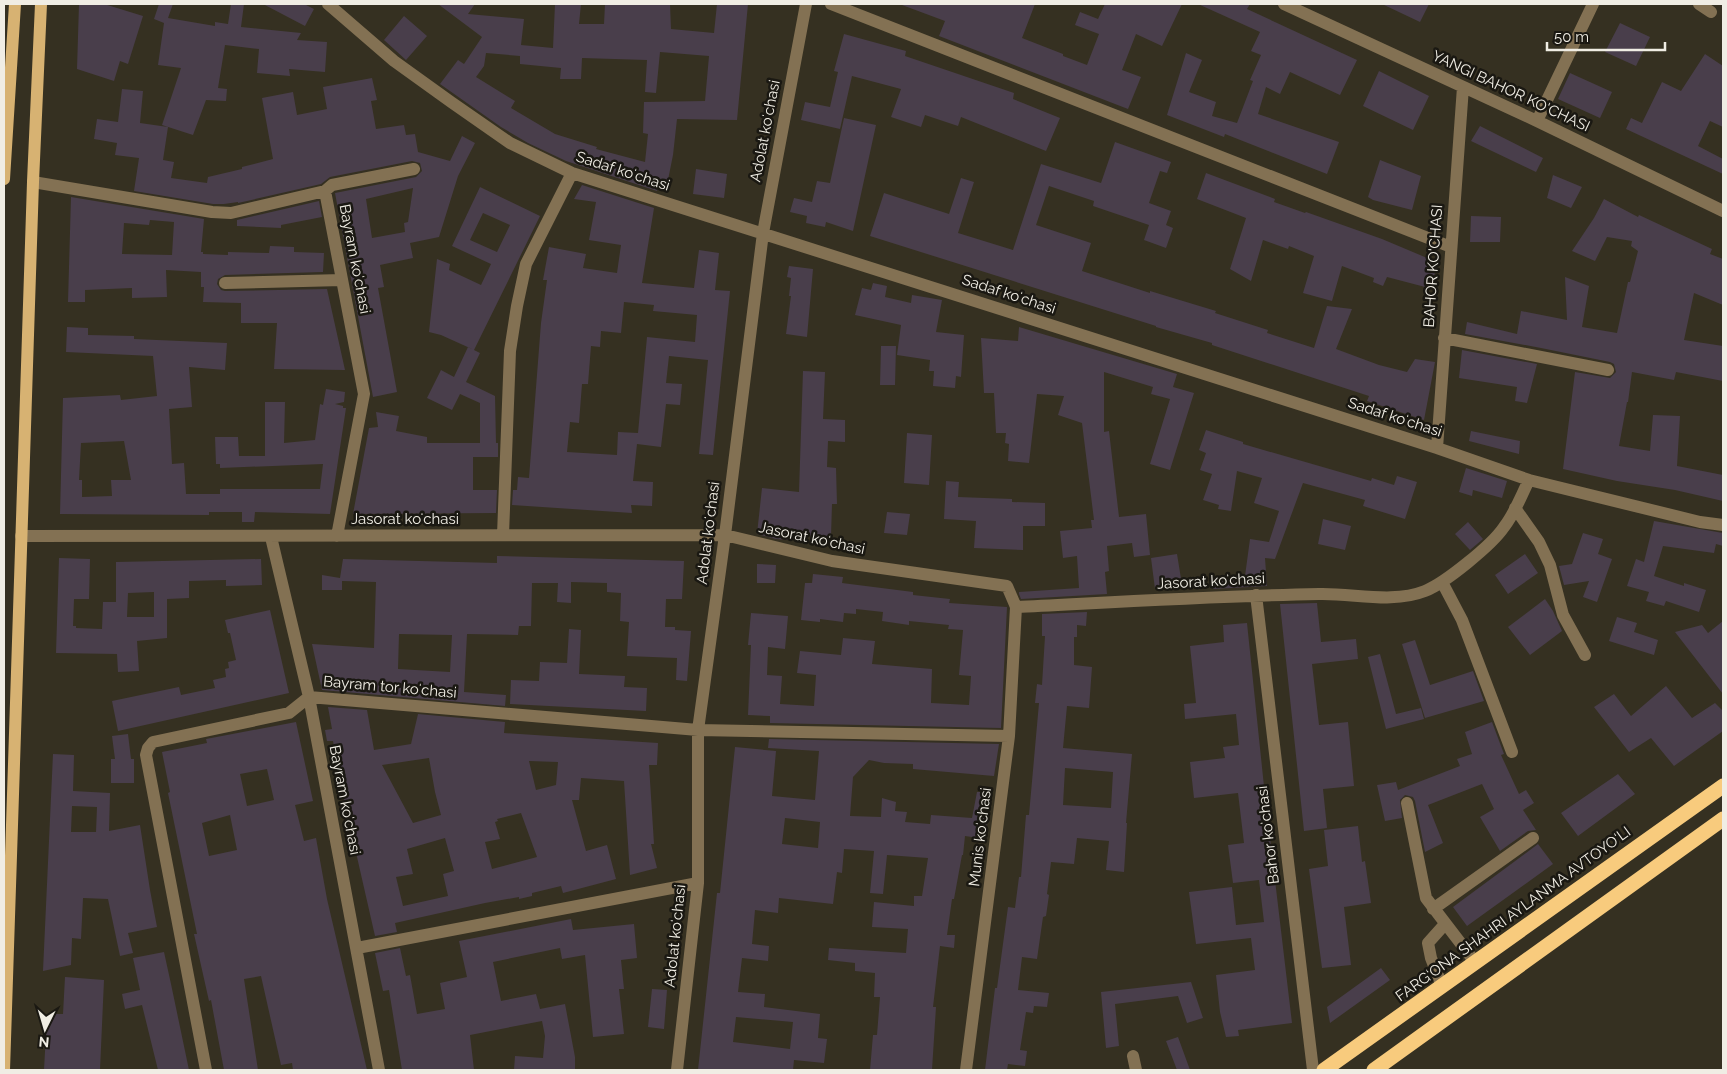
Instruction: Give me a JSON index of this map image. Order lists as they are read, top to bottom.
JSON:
{
  "streets": {
    "highway": ["FARG‘ONA SHAHRI AYLANMA AVTOYO‘LI"],
    "street": [
      "YANGI BAHOR KO'CHASI",
      "Adolat koʻchasi",
      "Sadaf koʻchasi",
      "Bayram koʻchasi",
      "BAHOR KO'CHASI",
      "Jasorat koʻchasi",
      "Bayram tor koʻchasi",
      "Bahor koʻchasi",
      "Munis koʻchasi"
    ]
  },
  "crossings": [
    ["YANGI BAHOR KO'CHASI", "BAHOR KO'CHASI"],
    ["Adolat koʻchasi", "Sadaf koʻchasi"],
    ["Adolat koʻchasi", "Jasorat koʻchasi"],
    ["Adolat koʻchasi", "Bayram tor koʻchasi"],
    ["Sadaf koʻchasi", "BAHOR KO'CHASI"],
    ["Sadaf koʻchasi", "Jasorat koʻchasi"],
    ["Bayram koʻchasi", "Jasorat koʻchasi"],
    ["Bayram koʻchasi", "Bayram tor koʻchasi"],
    ["Jasorat koʻchasi", "Bahor koʻchasi"],
    ["Jasorat koʻchasi", "Munis koʻchasi"],
    ["Bayram tor koʻchasi", "Munis koʻchasi"]
  ],
  "scale_bar": "50 m",
  "north": "bottom"
}
